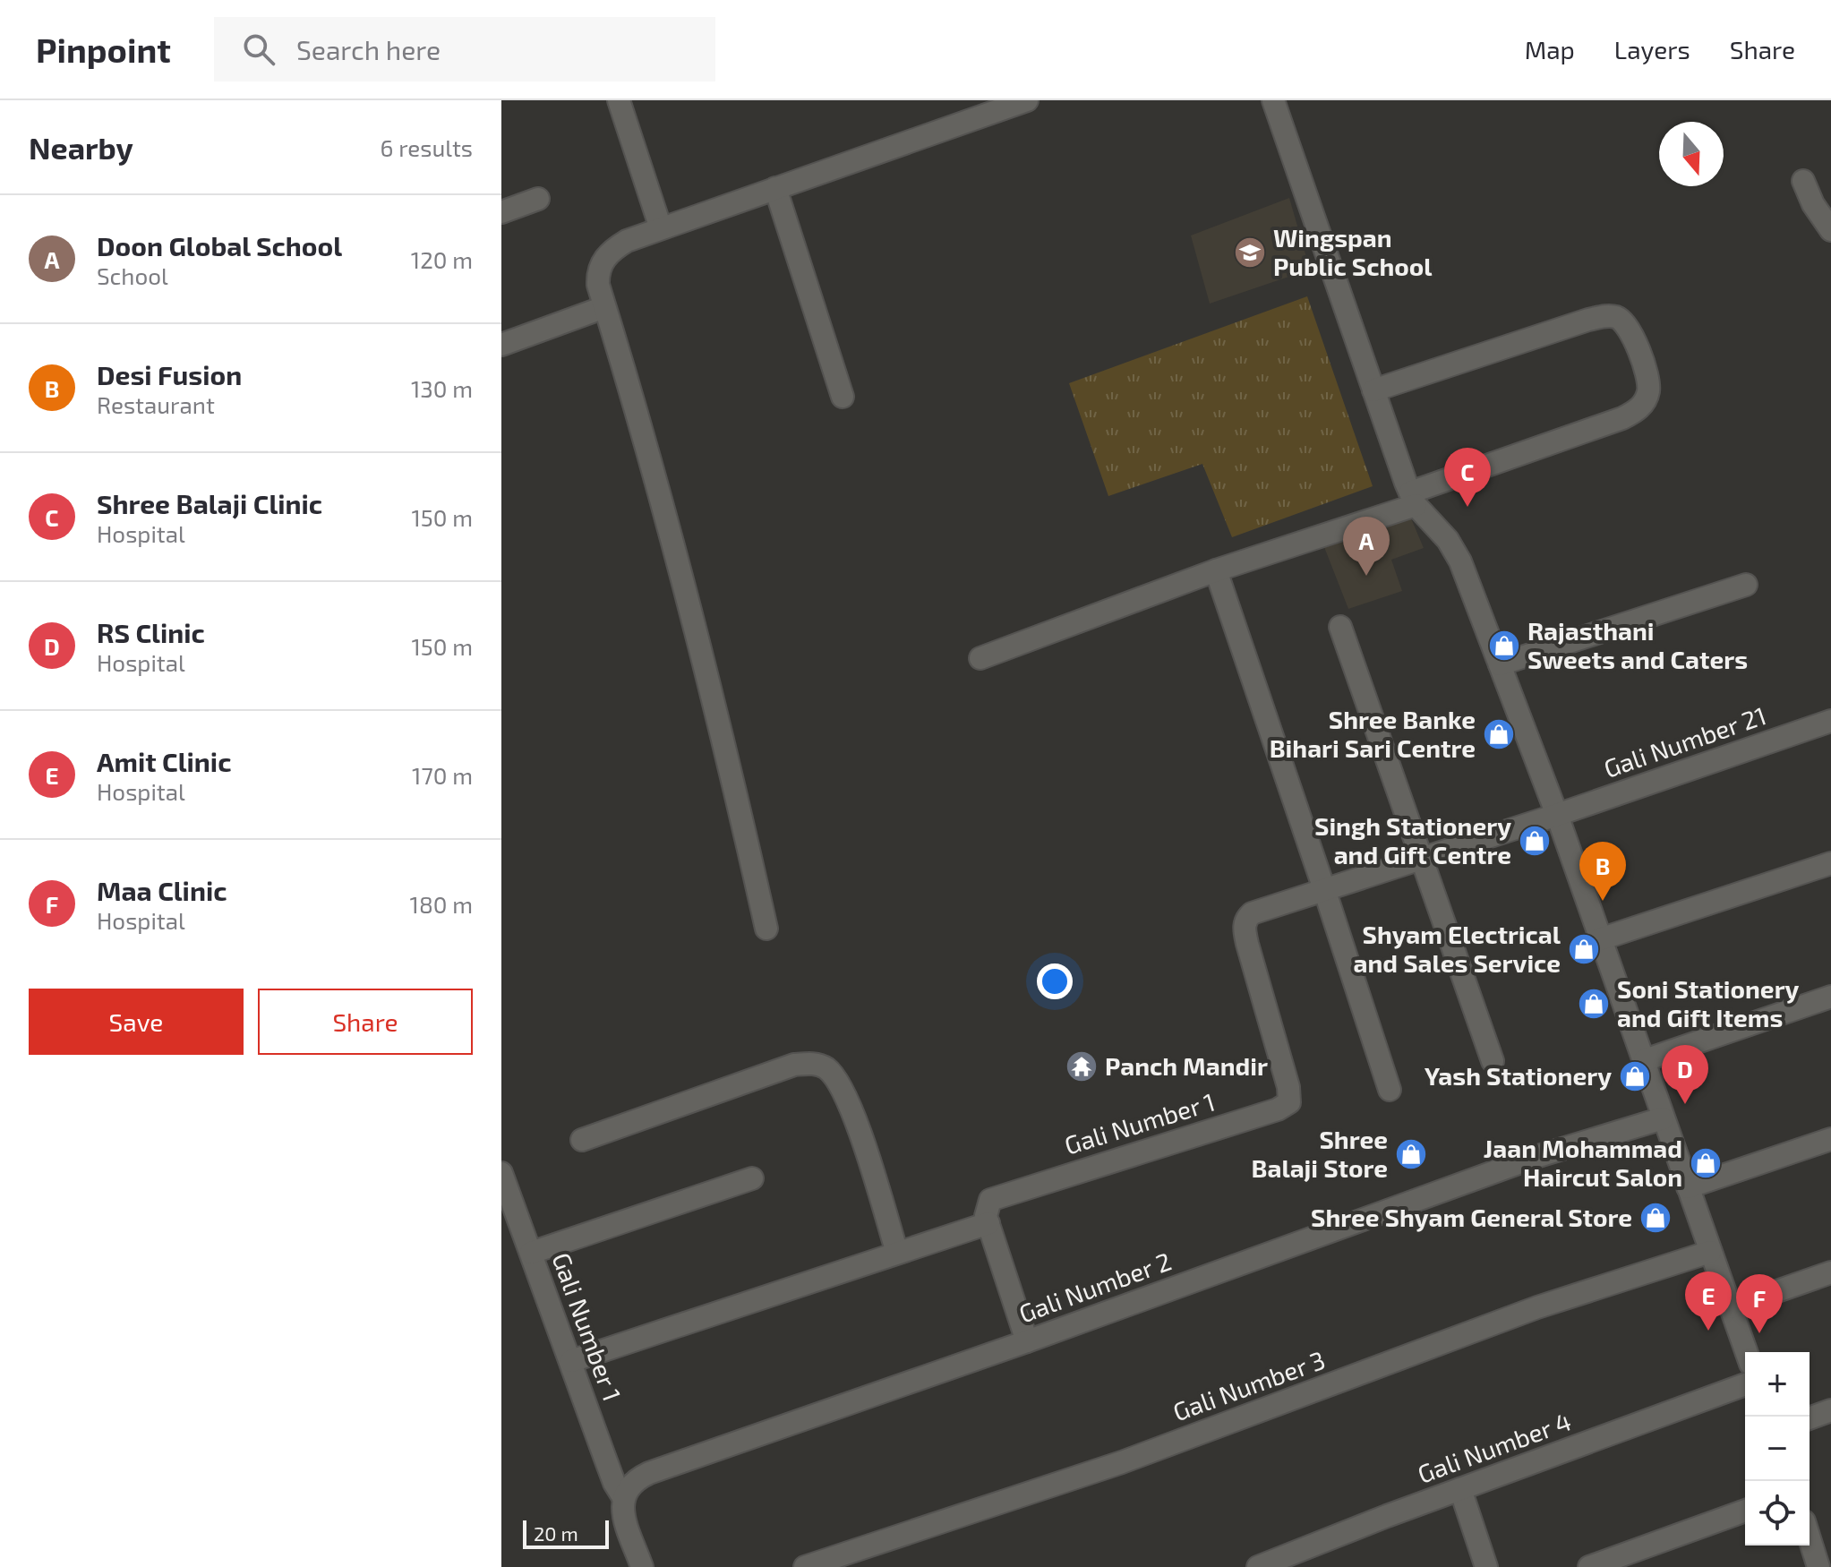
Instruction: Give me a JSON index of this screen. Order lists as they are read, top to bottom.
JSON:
{
  "streets": {
    "street": [
      "Gali Number 21",
      "Gali Number 1",
      "Gali Number 2",
      "Gali Number 3",
      "Gali Number 4"
    ]
  },
  "crossings": [
    ["Gali Number 21", "Gali Number 1"],
    ["Gali Number 1", "Gali Number 2"]
  ],
  "places": {
    "school or university": ["Wingspan Public School"],
    "shop": [
      "Rajasthani Sweets and Caters",
      "Shree Banke Bihari Sari Centre",
      "Singh Stationery and Gift Centre",
      "Shyam Electrical and Sales Service",
      "Soni Stationery and Gift Items",
      "Yash Stationery",
      "Shree Balaji Store",
      "Jaan Mohammad Haircut Salon",
      "Shree Shyam General Store"
    ],
    "temple": ["Panch Mandir"]
  },
  "scale_bar": "20 m",
  "north": "bottom",
  "page": {
    "header": "Pinpoint",
    "search": "Search here",
    "nav": ["Map", "Layers", "Share"],
    "heading": ["Nearby", "6 results"],
    "list": [
      {
        "mark": "A",
        "name": "Doon Global School",
        "note": "School",
        "value": "120 m"
      },
      {
        "mark": "B",
        "name": "Desi Fusion",
        "note": "Restaurant",
        "value": "130 m"
      },
      {
        "mark": "C",
        "name": "Shree Balaji Clinic",
        "note": "Hospital",
        "value": "150 m"
      },
      {
        "mark": "D",
        "name": "RS Clinic",
        "note": "Hospital",
        "value": "150 m"
      },
      {
        "mark": "E",
        "name": "Amit Clinic",
        "note": "Hospital",
        "value": "170 m"
      },
      {
        "mark": "F",
        "name": "Maa Clinic",
        "note": "Hospital",
        "value": "180 m"
      }
    ],
    "pins": [
      "C",
      "A",
      "B",
      "D",
      "E",
      "F"
    ],
    "buttons": ["Save", "Share"],
    "map_buttons": ["+", "−"],
    "scale": "20 m"
  }
}
